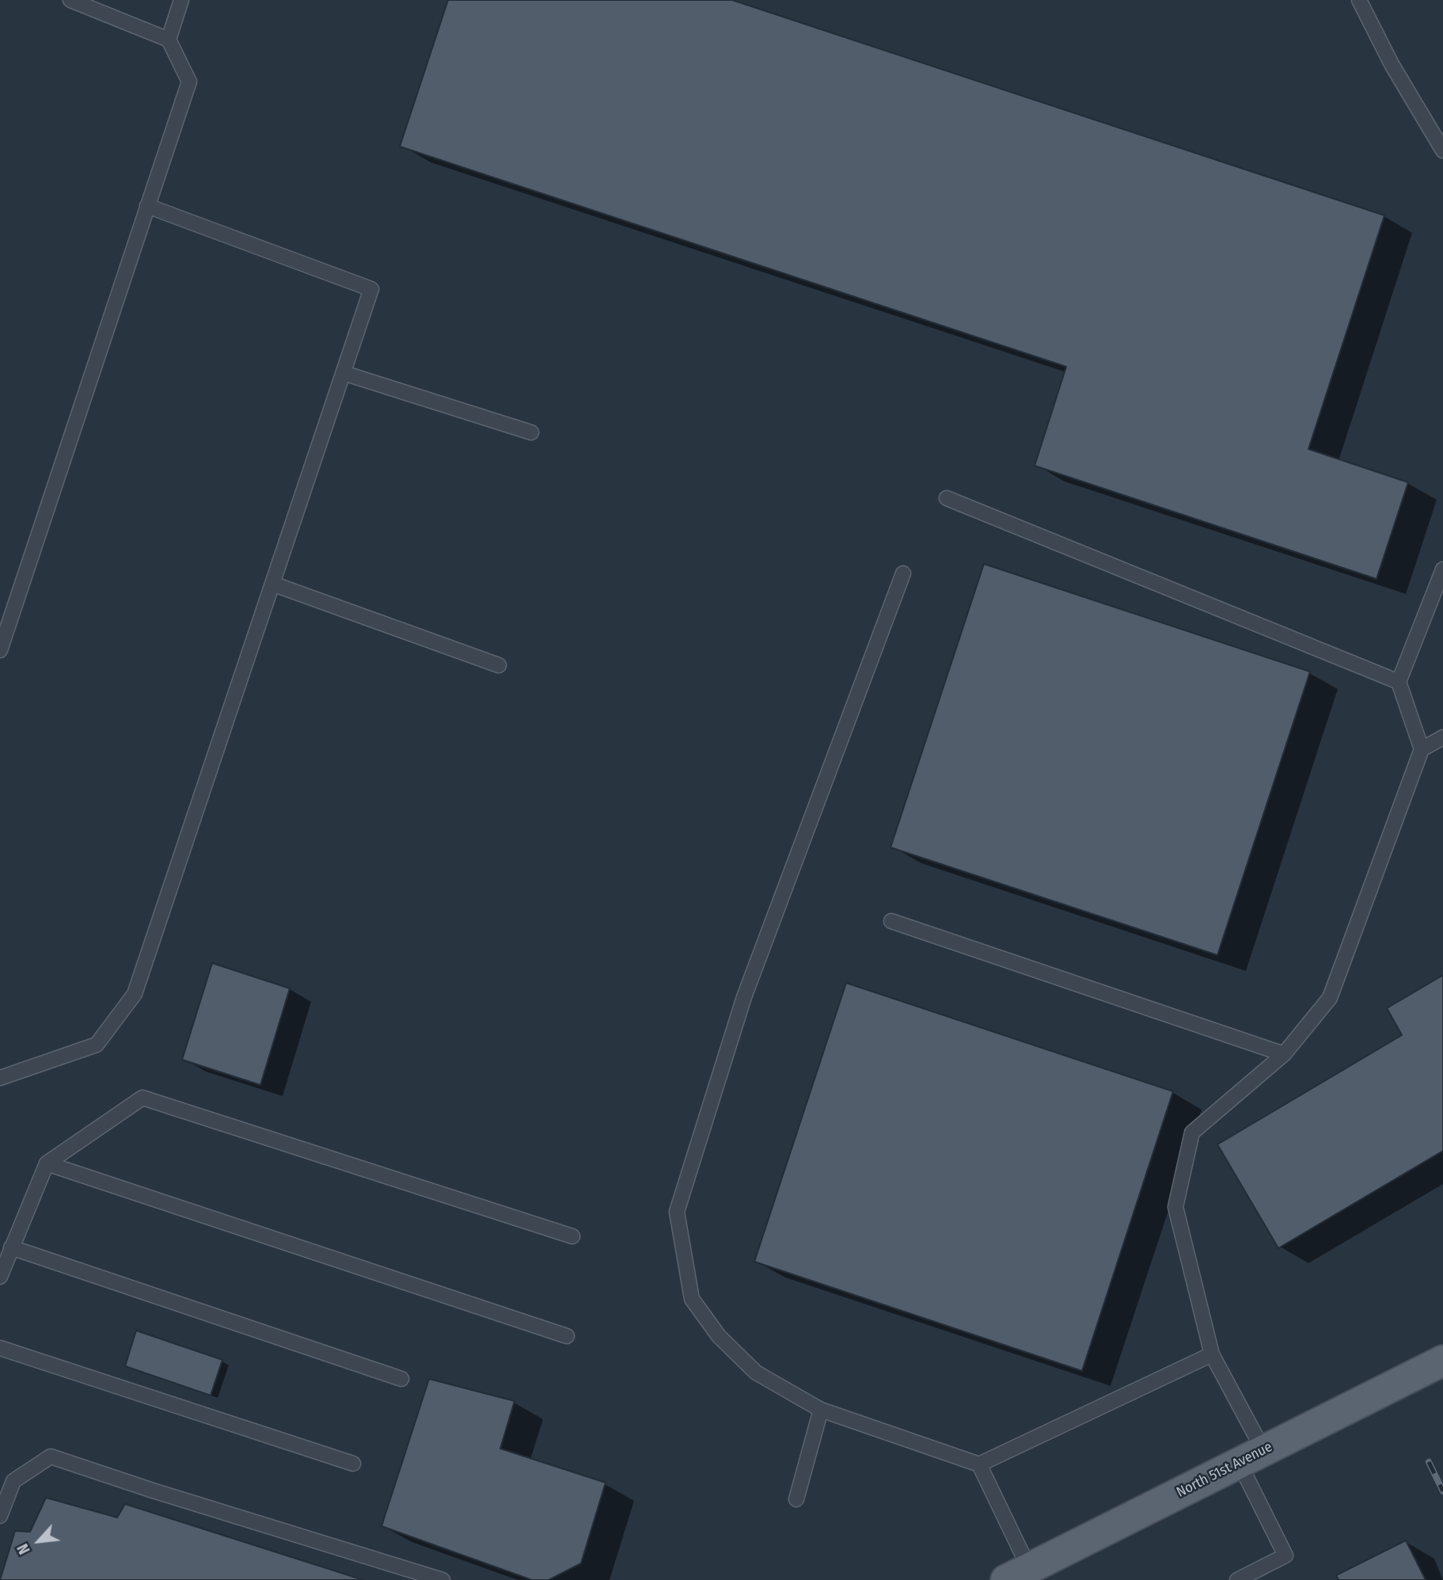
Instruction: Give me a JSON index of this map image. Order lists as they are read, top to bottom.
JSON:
{
  "streets": {
    "main road": ["North 51st Avenue"]
  },
  "north": "bottom left"
}
